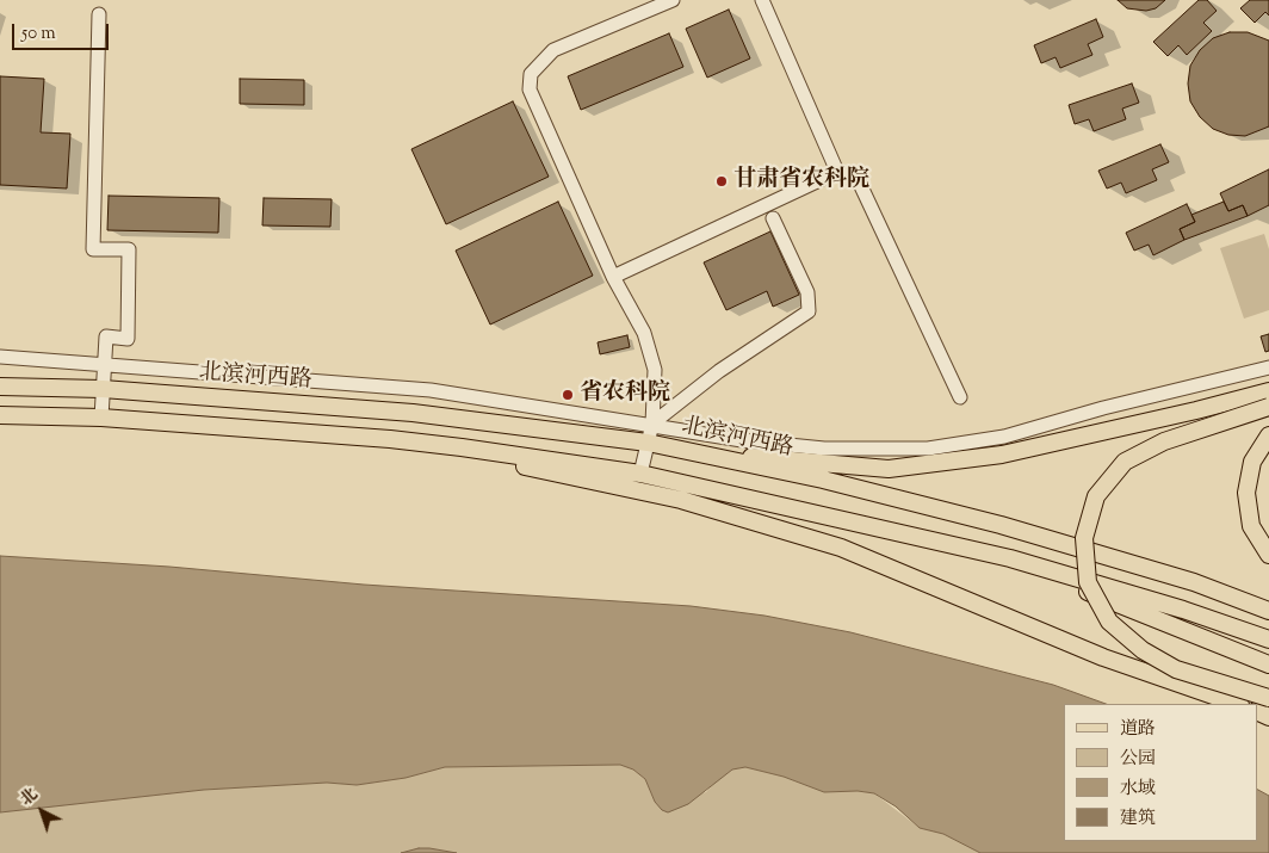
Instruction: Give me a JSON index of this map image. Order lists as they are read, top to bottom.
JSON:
{
  "streets": {
    "main road": ["北滨河西路"]
  },
  "places": ["甘肃省农科院", "省农科院"],
  "legend": [
    "道路",
    "公园",
    "水域",
    "建筑"
  ],
  "scale_bar": "50 m",
  "north": "top left"
}
